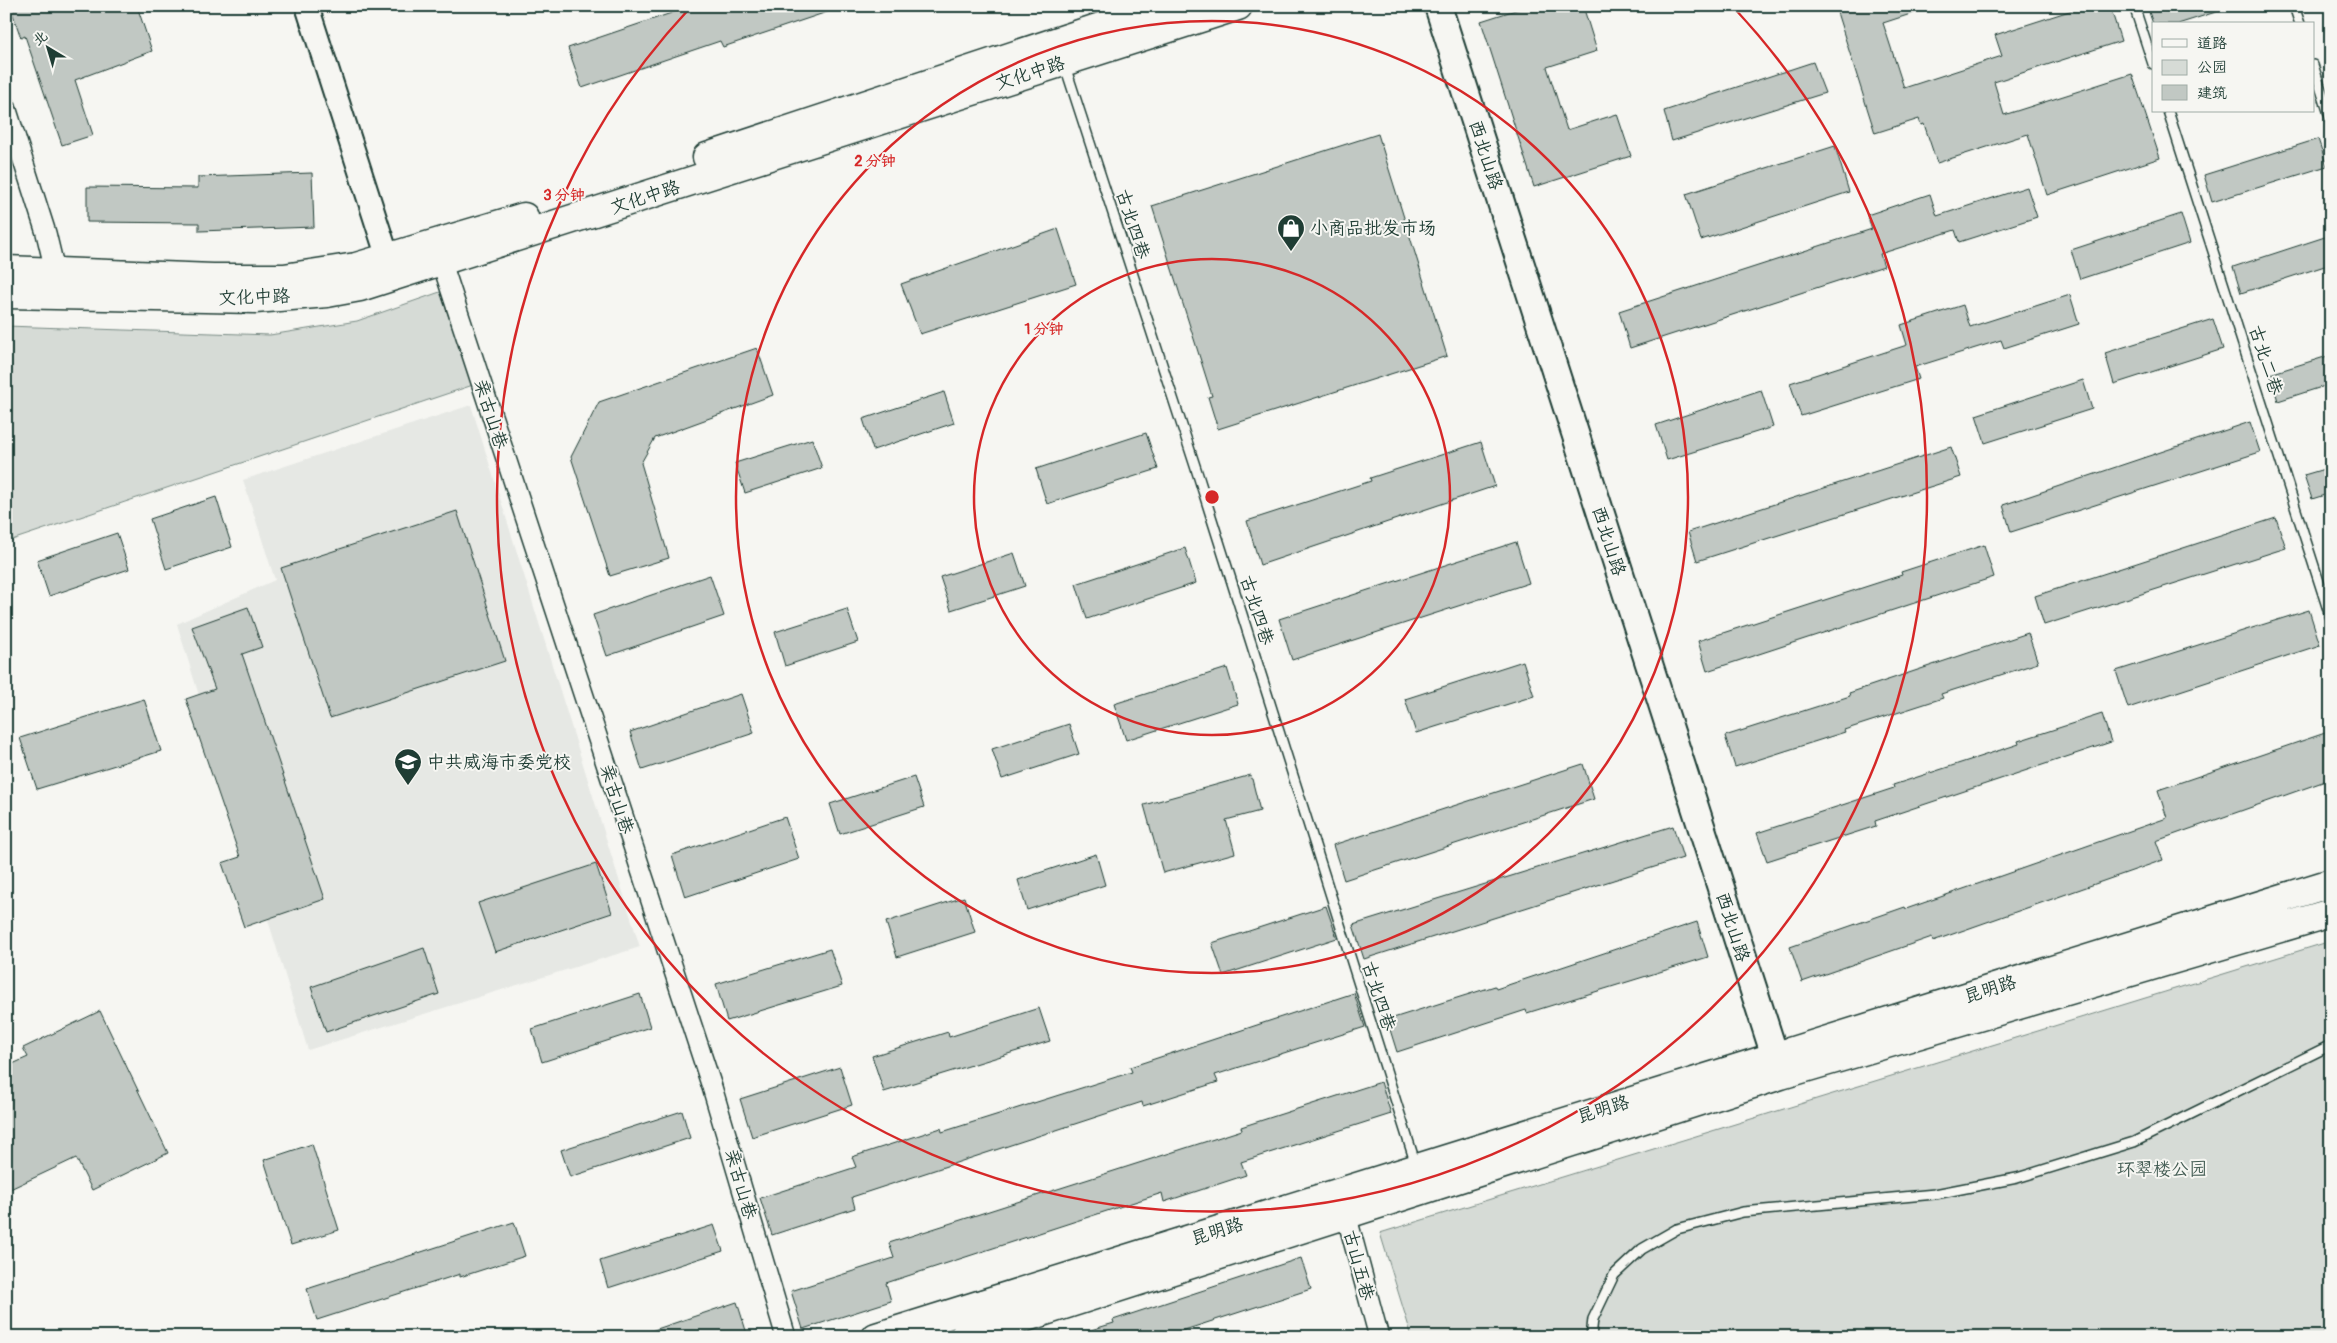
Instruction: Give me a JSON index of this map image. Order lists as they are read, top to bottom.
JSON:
{
  "streets": {
    "main road": ["文化中路", "西北山路", "昆明路"],
    "street": ["亲古山巷", "古山五巷"],
    "lane": ["古北四巷", "古北二巷"]
  },
  "crossings": [
    ["文化中路", "古北四巷"],
    ["文化中路", "亲古山巷"],
    ["西北山路", "昆明路"],
    ["古北四巷", "昆明路"],
    ["昆明路", "古山五巷"]
  ],
  "parks": ["环翠楼公园"],
  "places": {
    "shop": ["小商品批发市场"],
    "school or university": ["中共威海市委党校"]
  },
  "legend": ["道路", "公园", "建筑"],
  "north": "top left",
  "rings": ["2 分钟", "3 分钟", "1 分钟"]
}
